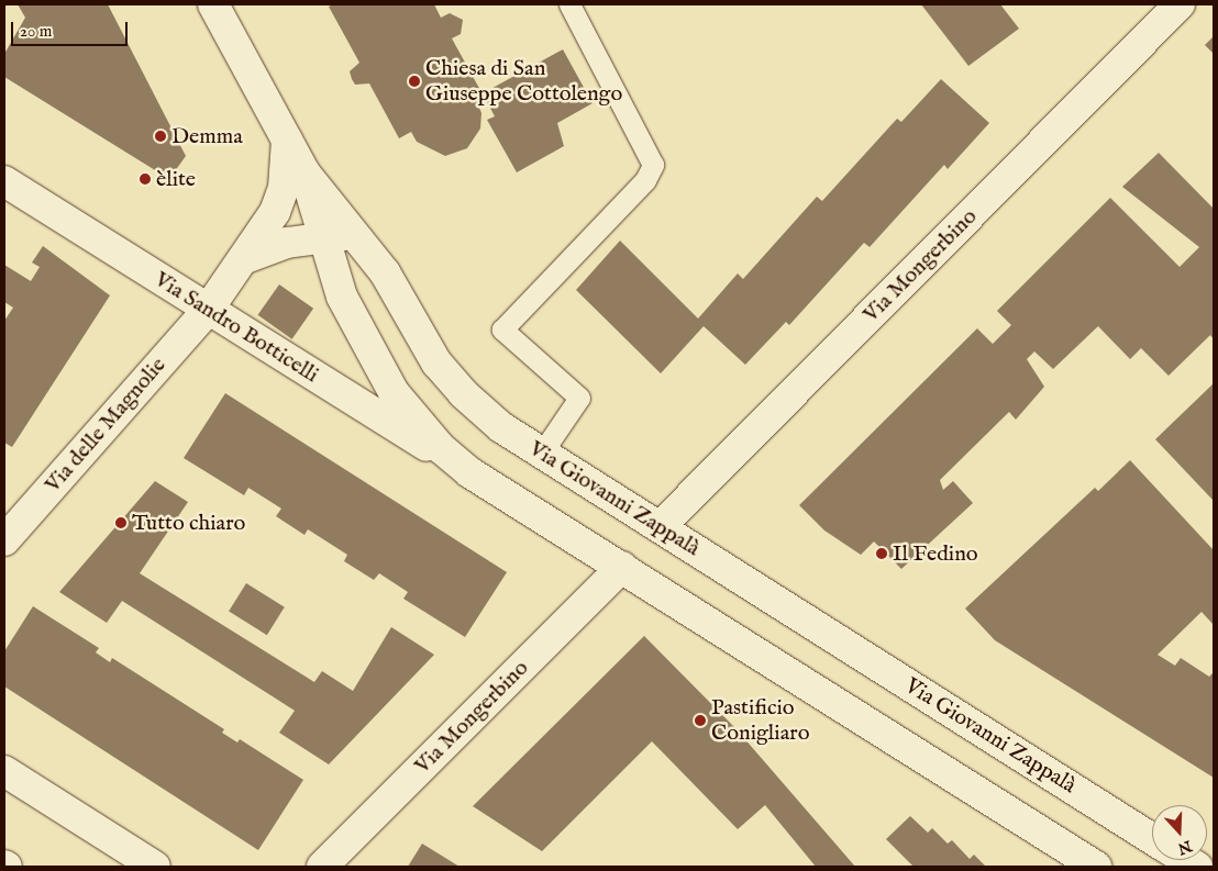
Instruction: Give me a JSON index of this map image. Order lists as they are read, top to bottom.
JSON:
{
  "streets": {
    "street": [
      "Via Mongerbino",
      "Via Sandro Botticelli",
      "Via delle Magnolie",
      "Via Giovanni Zappalà"
    ]
  },
  "crossings": [
    ["Via Mongerbino", "Via Giovanni Zappalà"],
    ["Via Sandro Botticelli", "Via delle Magnolie"],
    ["Via delle Magnolie", "Via Giovanni Zappalà"]
  ],
  "places": [
    "Chiesa di San Giuseppe Cottolengo",
    "Demma",
    "èlite",
    "Tutto chiaro",
    "Il Fedino",
    "Pastificio Conigliaro"
  ],
  "scale_bar": "20 m",
  "north": "bottom"
}
